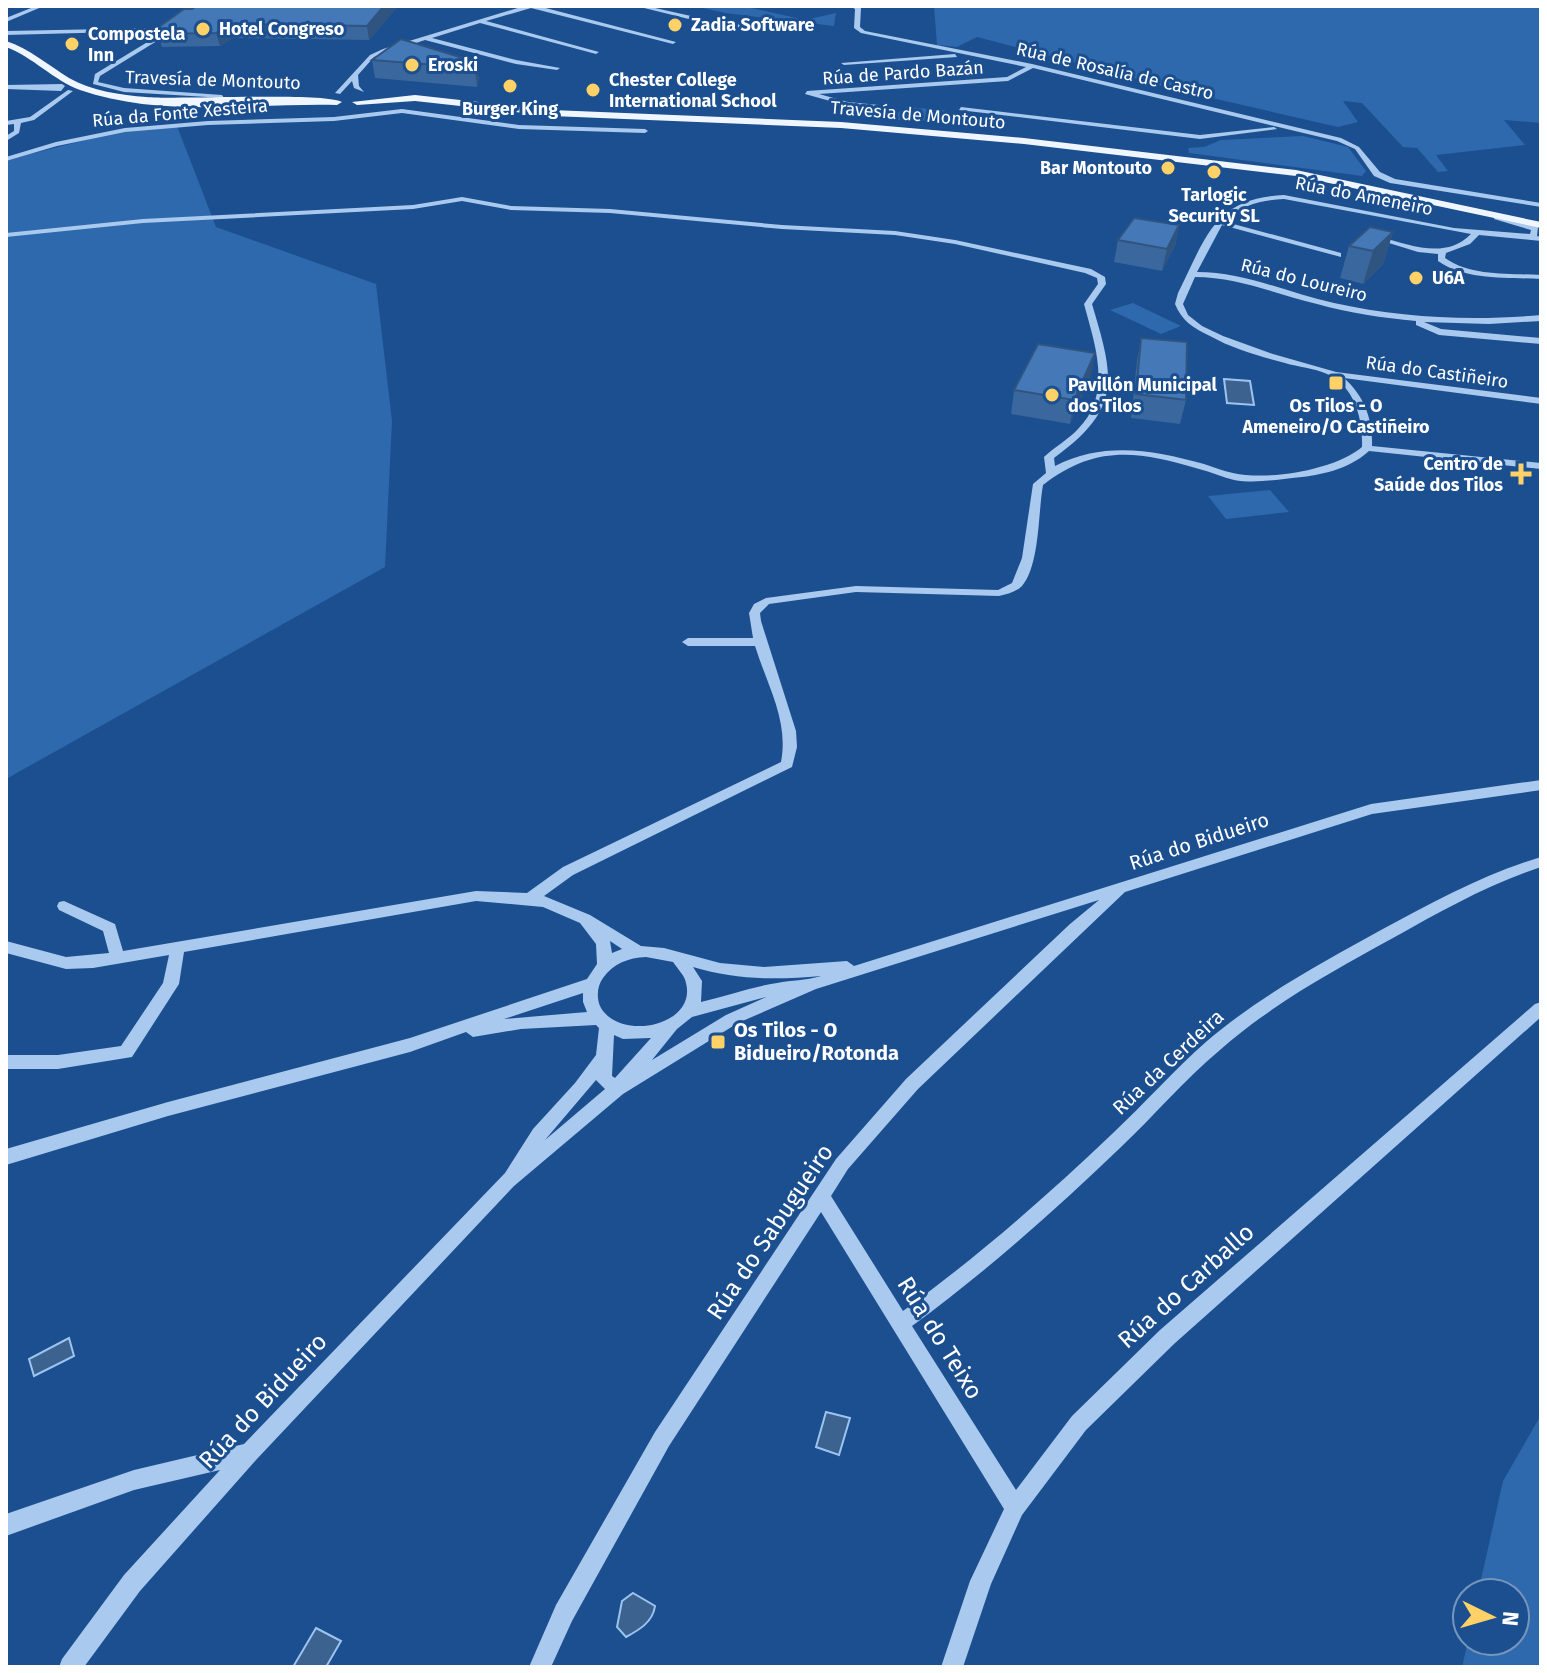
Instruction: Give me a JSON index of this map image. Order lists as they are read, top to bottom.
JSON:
{
  "streets": {
    "main road": ["Travesía de Montouto"],
    "street": [
      "Rúa de Rosalía de Castro",
      "Rúa de Pardo Bazán",
      "Rúa da Fonte Xesteira",
      "Rúa do Ameneiro",
      "Rúa do Loureiro",
      "Rúa do Castiñeiro",
      "Rúa do Bidueiro",
      "Rúa da Cerdeira",
      "Rúa do Sabugueiro",
      "Rúa do Carballo",
      "Rúa do Teixo"
    ]
  },
  "crossings": [
    ["Rúa de Rosalía de Castro", "Rúa de Pardo Bazán"],
    ["Rúa do Bidueiro", "Rúa do Sabugueiro"],
    ["Rúa da Cerdeira", "Rúa do Teixo"],
    ["Rúa do Sabugueiro", "Rúa do Teixo"],
    ["Rúa do Carballo", "Rúa do Teixo"]
  ],
  "places": {
    "other": [
      "Zadia Software",
      "Hotel Congreso",
      "Compostela Inn",
      "Eroski",
      "Burger King",
      "Chester College International School",
      "Bar Montouto",
      "Tarlogic Security SL",
      "U6A",
      "Pavillón Municipal dos Tilos"
    ],
    "transit": ["Os Tilos - O Ameneiro/O Castiñeiro", "Os Tilos - O Bidueiro/Rotonda"],
    "health": ["Centro de Saúde dos Tilos"]
  },
  "north": "right"
}
